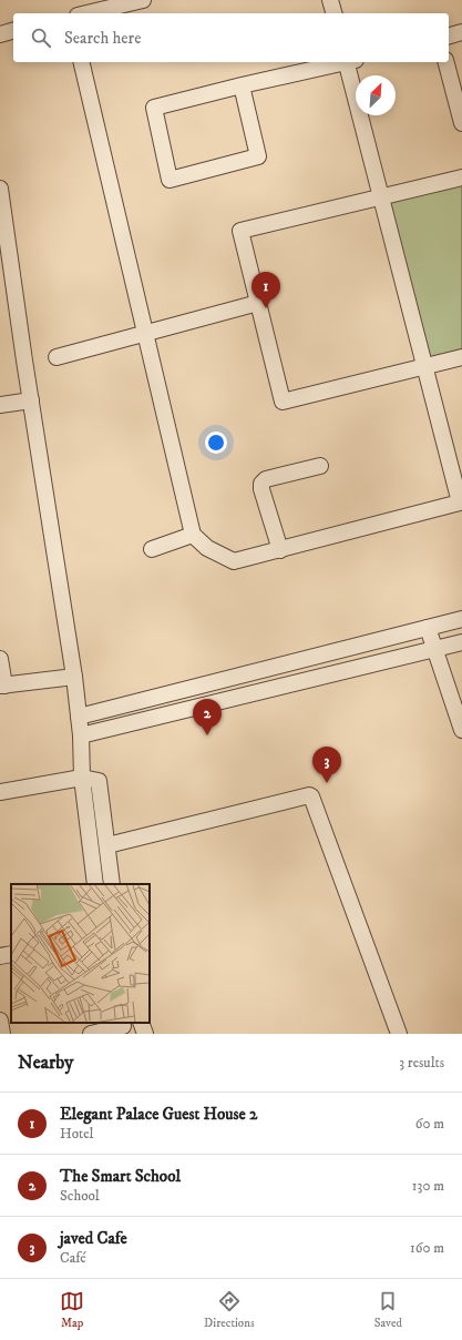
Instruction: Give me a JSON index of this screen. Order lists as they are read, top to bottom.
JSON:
{
  "north": "top right",
  "page": {
    "search": "Search here",
    "pins": ["1", "2", "3"],
    "heading": ["Nearby", "3 results"],
    "list": [
      {
        "mark": "1",
        "name": "Elegant Palace Guest House 2",
        "note": "Hotel",
        "value": "60 m"
      },
      {
        "mark": "2",
        "name": "The Smart School",
        "note": "School",
        "value": "130 m"
      },
      {
        "mark": "3",
        "name": "javed Cafe",
        "note": "Café",
        "value": "160 m"
      }
    ],
    "nav": ["Map", "Directions", "Saved"]
  }
}
